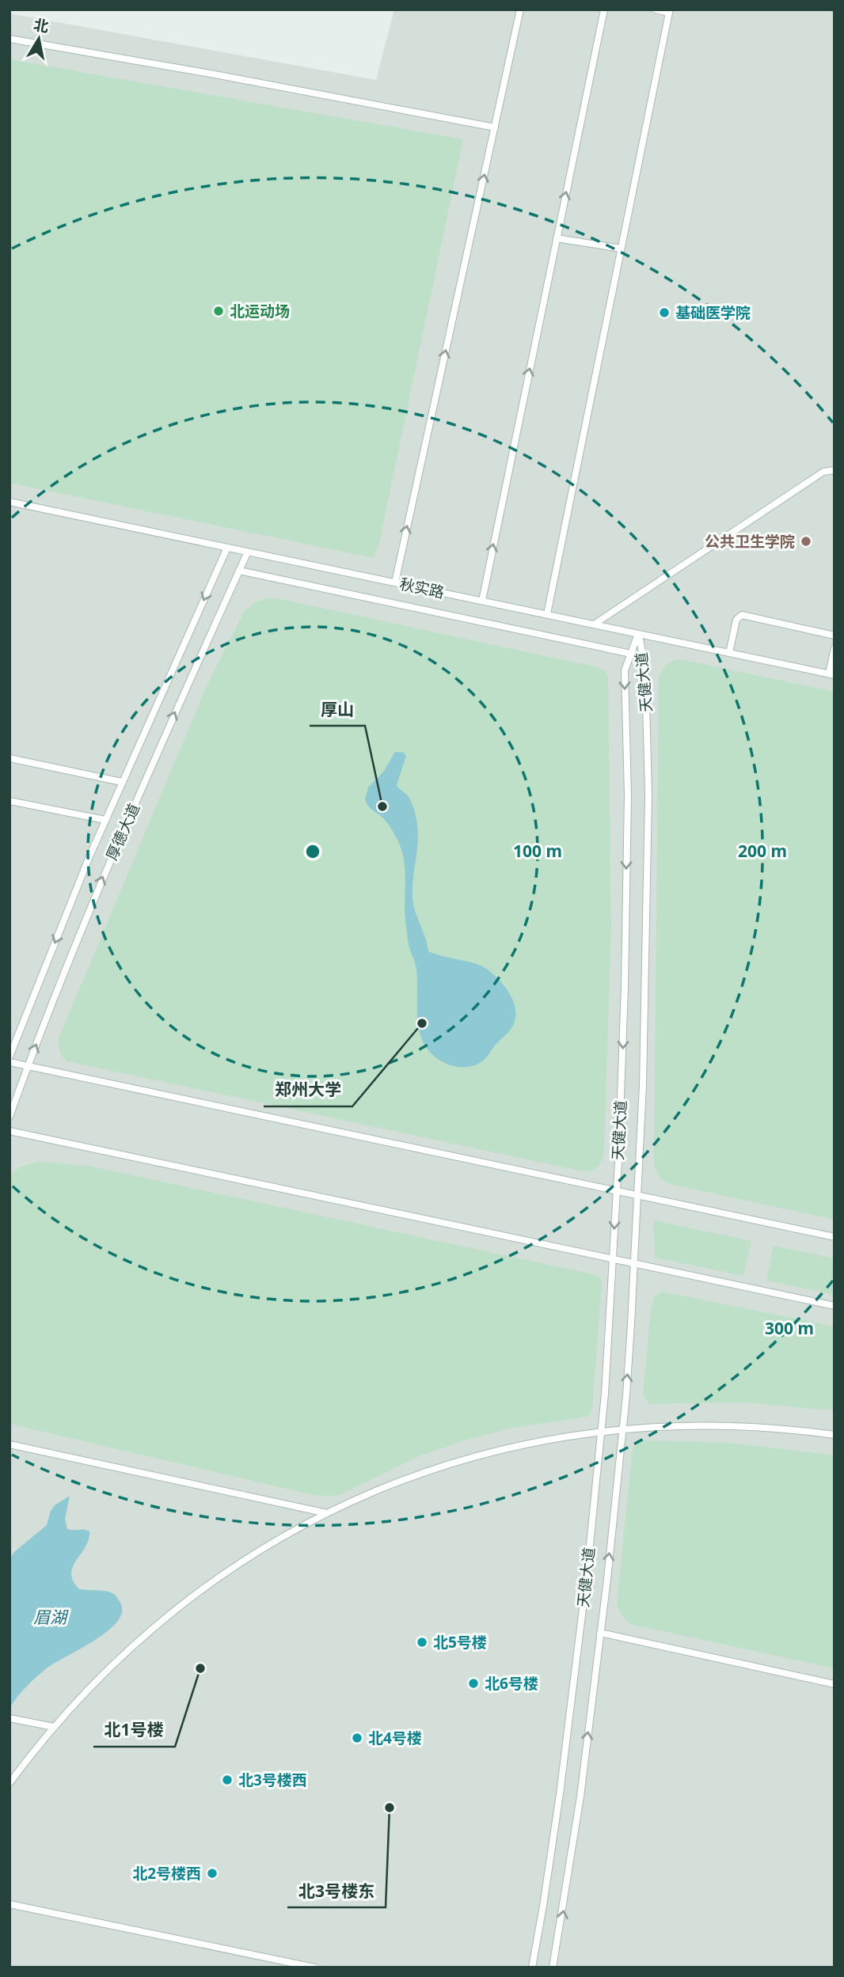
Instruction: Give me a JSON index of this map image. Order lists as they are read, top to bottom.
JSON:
{
  "streets": {
    "lane": ["秋实路", "天健大道", "厚德大道"]
  },
  "crossings": [
    ["秋实路", "天健大道"],
    ["秋实路", "厚德大道"]
  ],
  "water": ["眉湖"],
  "places": [
    "北运动场",
    "基础医学院",
    "公共卫生学院",
    "厚山",
    "郑州大学",
    "北5号楼",
    "北1号楼",
    "北6号楼",
    "北4号楼",
    "北3号楼西",
    "北3号楼东",
    "北2号楼西"
  ],
  "north": "top",
  "rings": ["100 m", "200 m", "300 m"]
}
